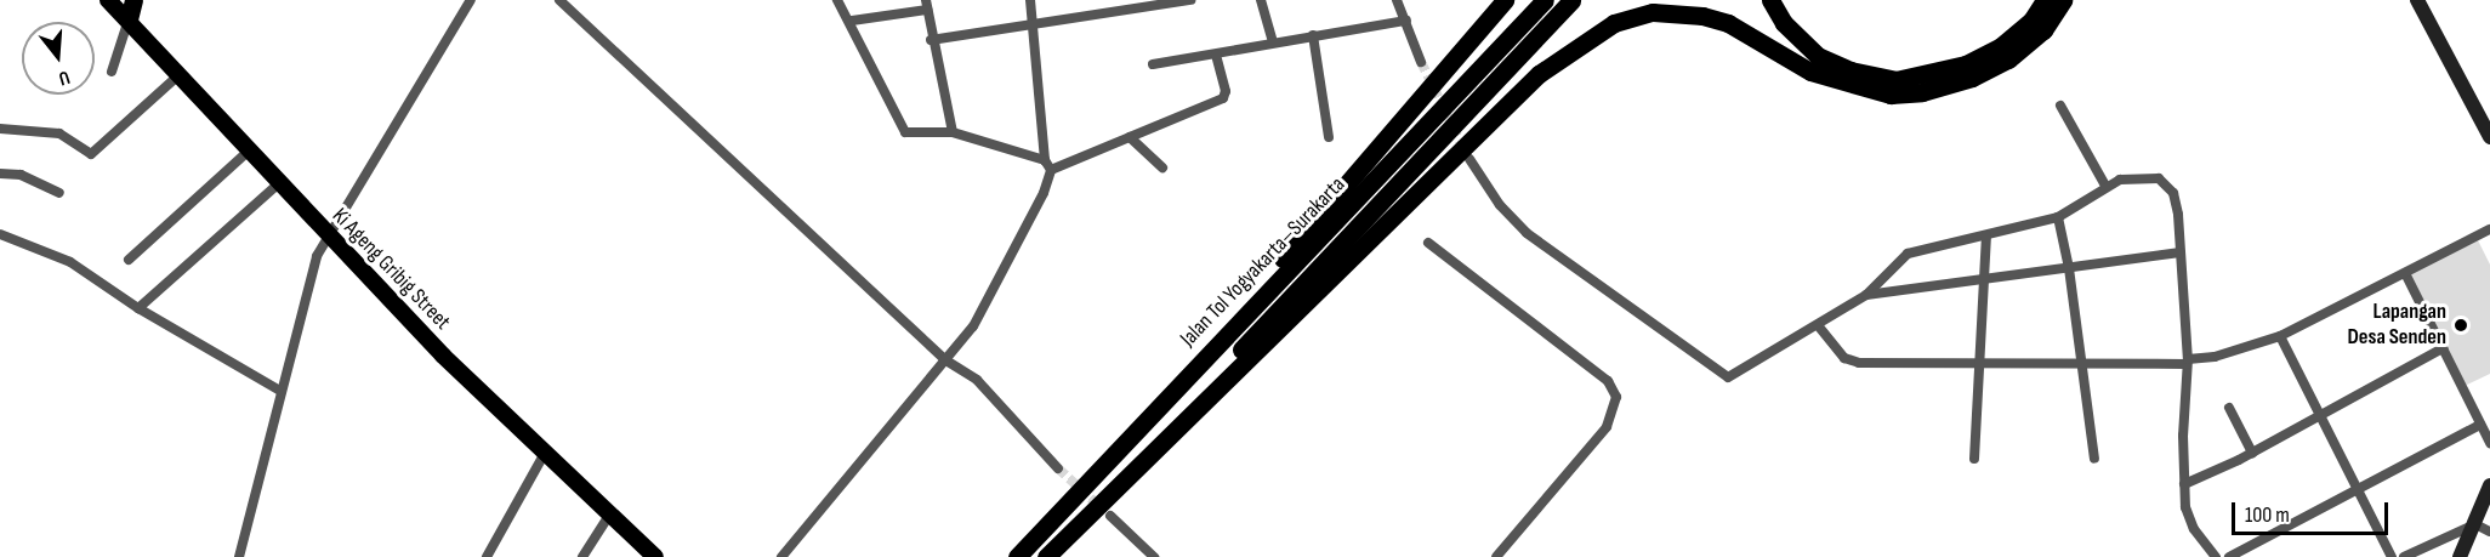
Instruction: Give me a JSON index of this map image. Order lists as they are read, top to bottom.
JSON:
{
  "streets": {
    "highway": ["Jalan Tol Yogyakarta–Surakarta"],
    "main road": ["Ki Ageng Gribig Street"]
  },
  "places": ["Lapangan Desa Senden"],
  "scale_bar": "100 m",
  "north": "bottom"
}
